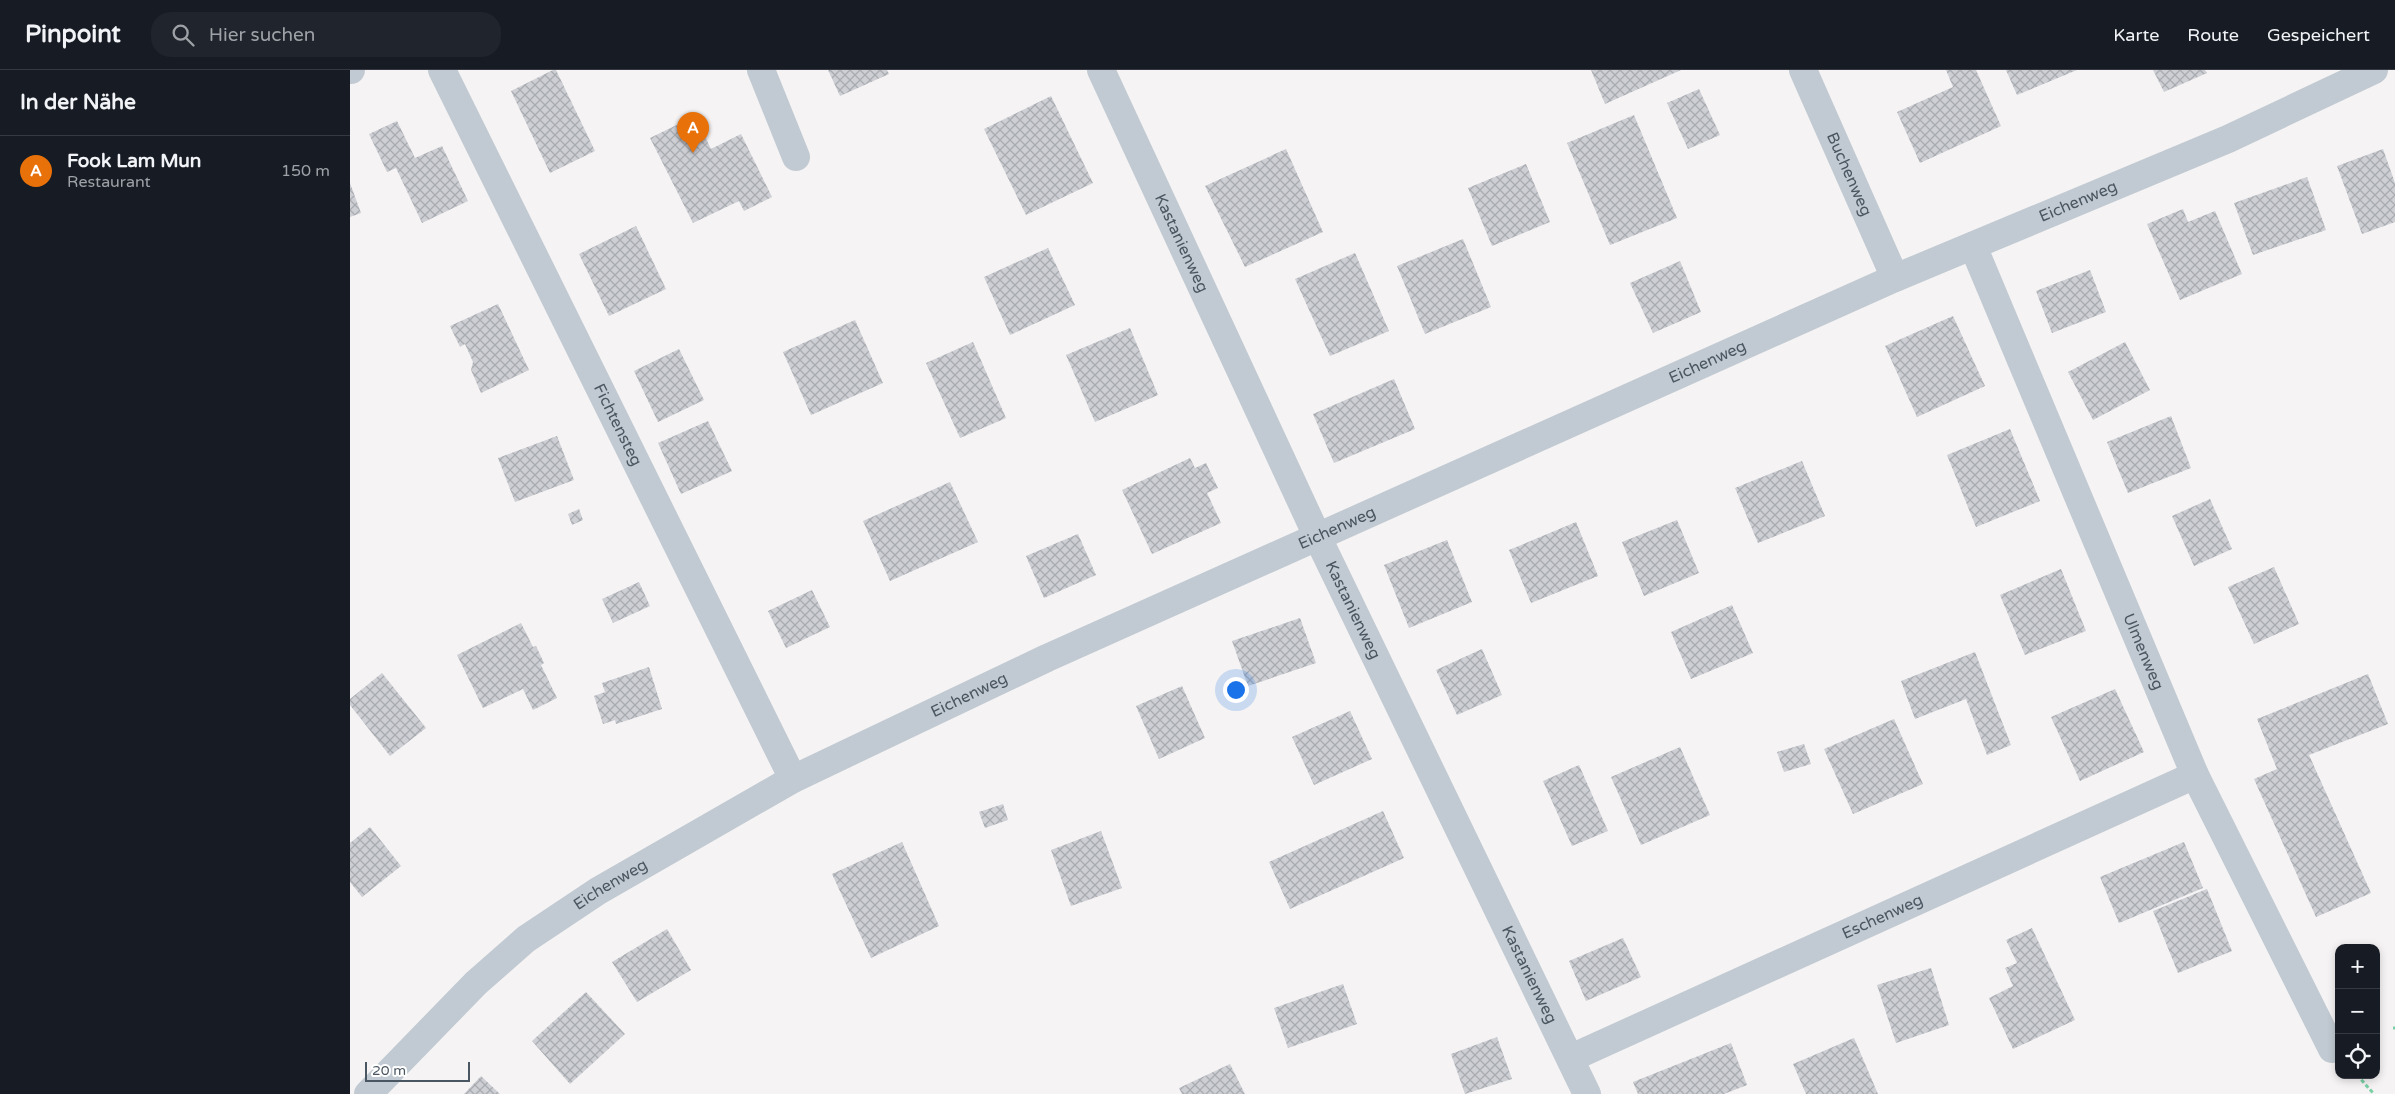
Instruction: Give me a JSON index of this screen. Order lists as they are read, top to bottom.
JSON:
{
  "streets": {
    "street": [
      "Buchenweg",
      "Eichenweg",
      "Kastanienweg",
      "Fichtensteg",
      "Ulmenweg",
      "Eschenweg"
    ]
  },
  "crossings": [
    ["Buchenweg", "Eichenweg"],
    ["Eichenweg", "Kastanienweg"],
    ["Eichenweg", "Fichtensteg"],
    ["Eichenweg", "Ulmenweg"],
    ["Kastanienweg", "Eschenweg"],
    ["Ulmenweg", "Eschenweg"]
  ],
  "scale_bar": "20 m",
  "page": {
    "header": "Pinpoint",
    "search": "Hier suchen",
    "nav": ["Karte", "Route", "Gespeichert"],
    "heading": "In der Nähe",
    "pins": "A",
    "list": [
      {
        "mark": "A",
        "name": "Fook Lam Mun",
        "note": "Restaurant",
        "value": "150 m"
      }
    ],
    "map_buttons": ["+", "−"],
    "scale": "20 m"
  }
}
